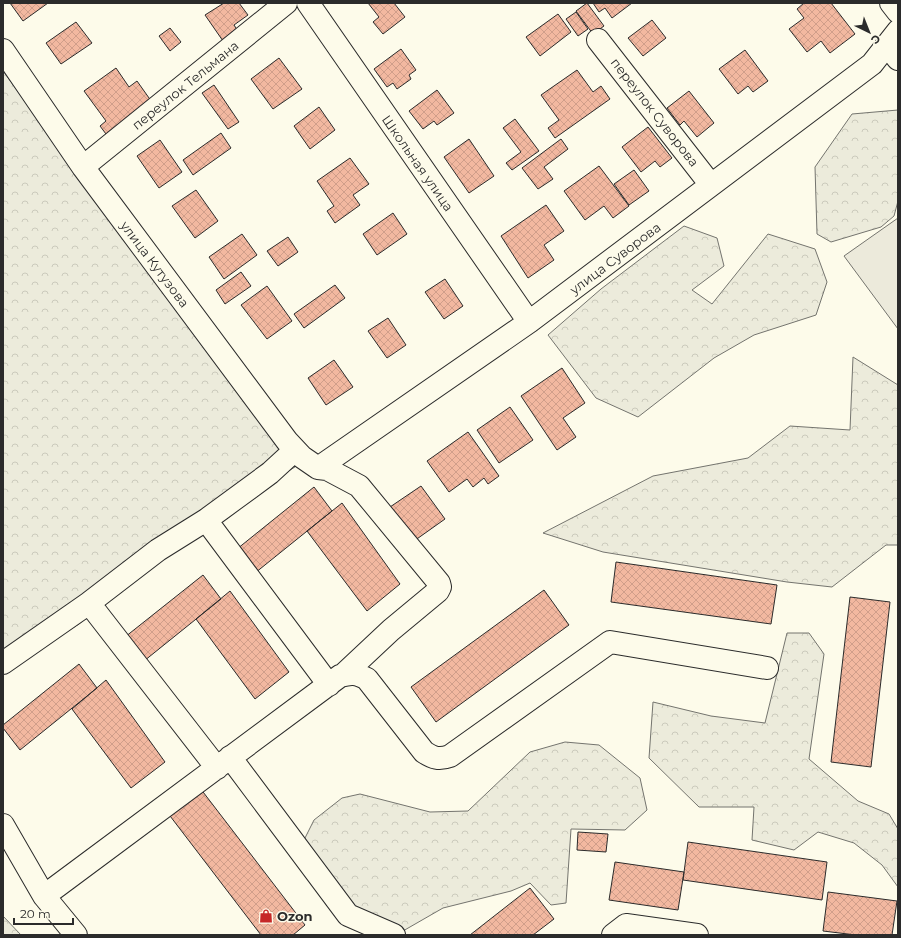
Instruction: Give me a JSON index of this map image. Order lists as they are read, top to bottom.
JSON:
{
  "streets": {
    "street": [
      "переулок Тельмана",
      "переулок Суворова",
      "Школьная улица",
      "улица Суворова",
      "улица Кутузова"
    ]
  },
  "crossings": [
    ["переулок Тельмана", "улица Кутузова"],
    ["переулок Суворова", "улица Суворова"],
    ["Школьная улица", "улица Суворова"],
    ["улица Суворова", "улица Кутузова"]
  ],
  "places": {
    "shop": ["Ozon"]
  },
  "scale_bar": "20 m",
  "north": "bottom right"
}
